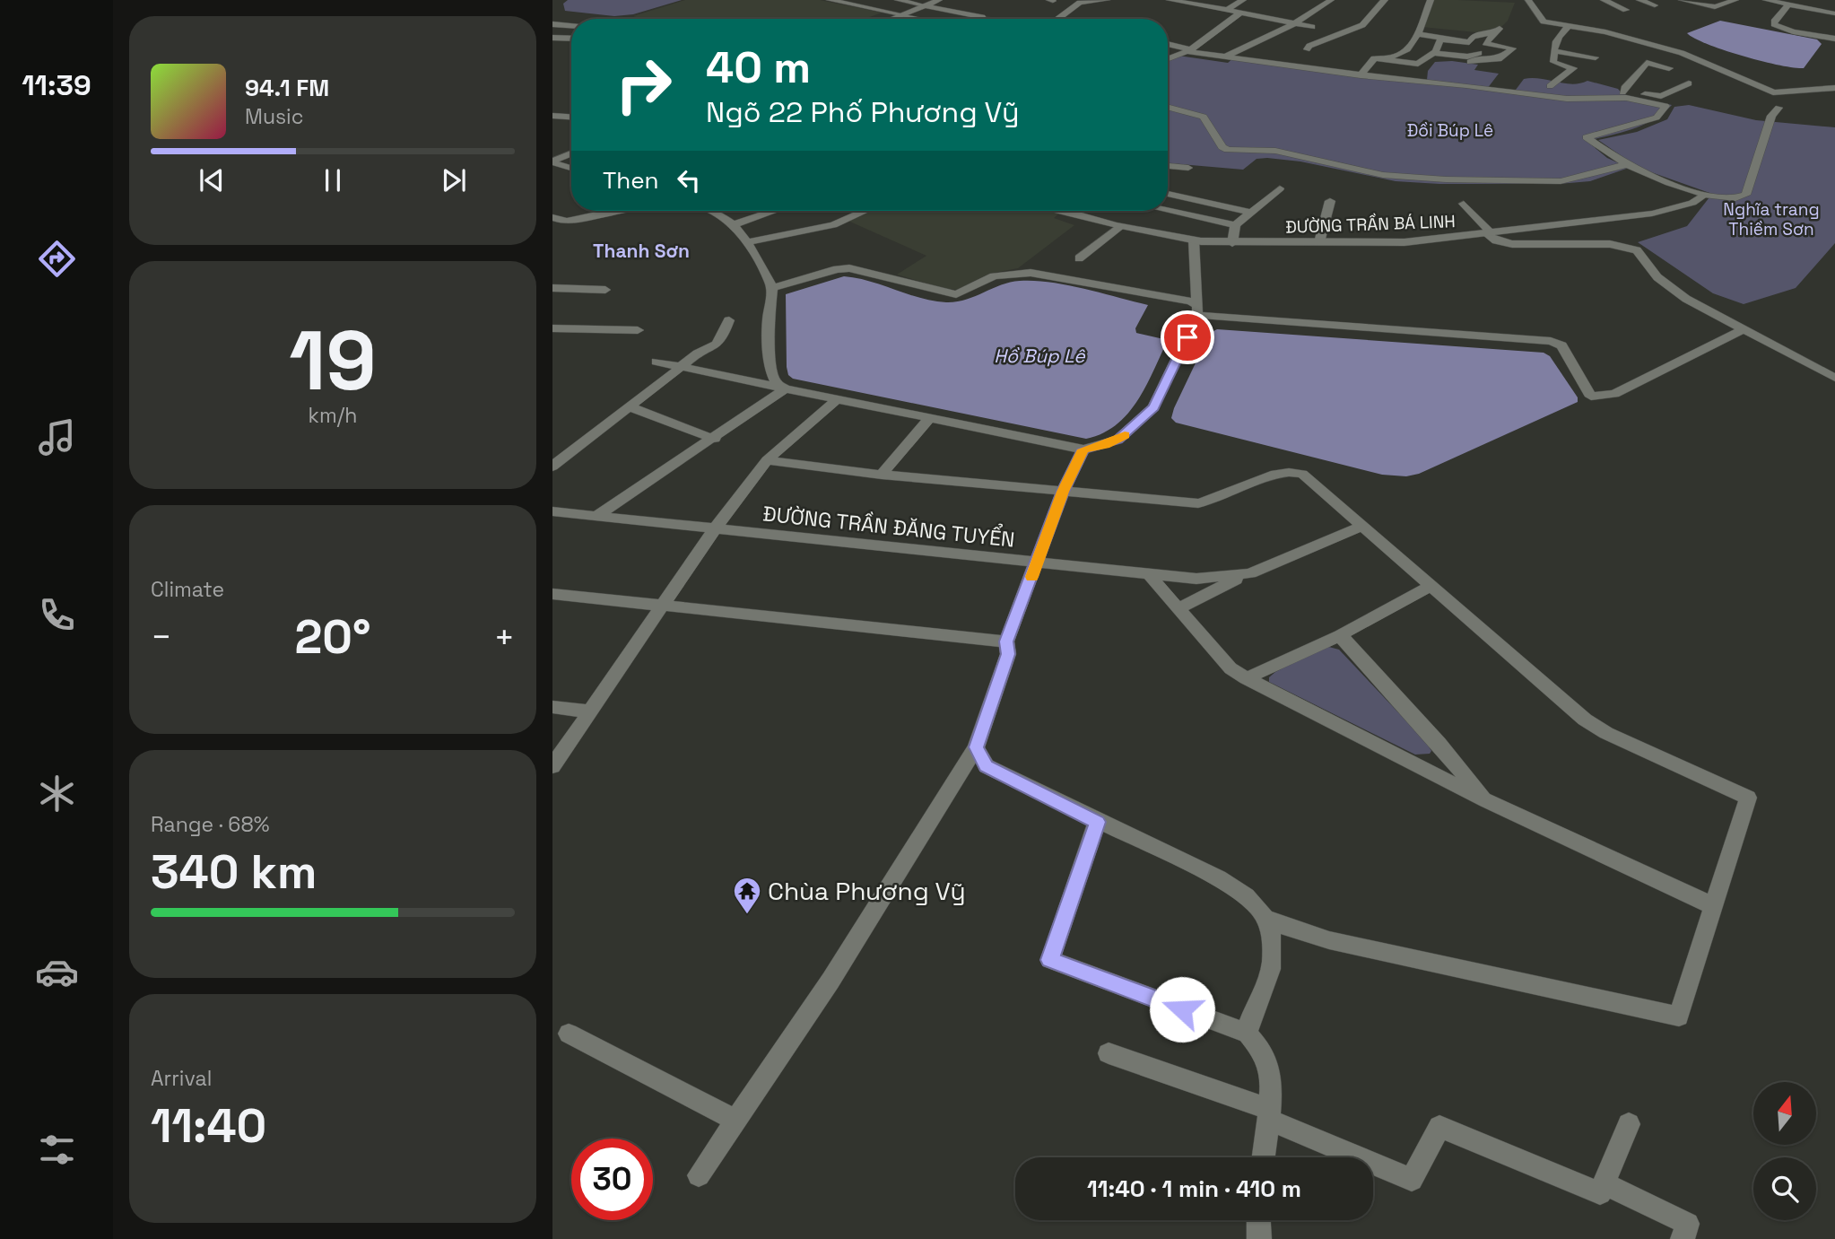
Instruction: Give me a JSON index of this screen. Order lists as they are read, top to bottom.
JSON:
{
  "streets": {
    "street": ["ĐƯỜNG TRẦN BÁ LINH", "ĐƯỜNG TRẦN ĐĂNG TUYỂN"]
  },
  "districts": ["Thanh Sơn"],
  "water": ["Hồ Búp Lê"],
  "parks": ["Đồi Búp Lê", "Nghĩa trang Thiềm Sơn"],
  "places": {
    "temple": ["Chùa Phương Vỹ"]
  },
  "north": "top",
  "page": {
    "tabs": "11:39",
    "turn": ["40 m", "Ngõ 22 Phố Phương Vỹ"],
    "song": ["94.1 FM", "Music"],
    "then": "Then",
    "tile": [
      ["19", "km/h"],
      "Climate",
      ["Range · 68%", "340 km"],
      ["Arrival", "11:40"]
    ],
    "heat": ["−", "20°", "+"],
    "limit": "30",
    "trip": "11:40 · 1 min · 410 m"
  }
}
